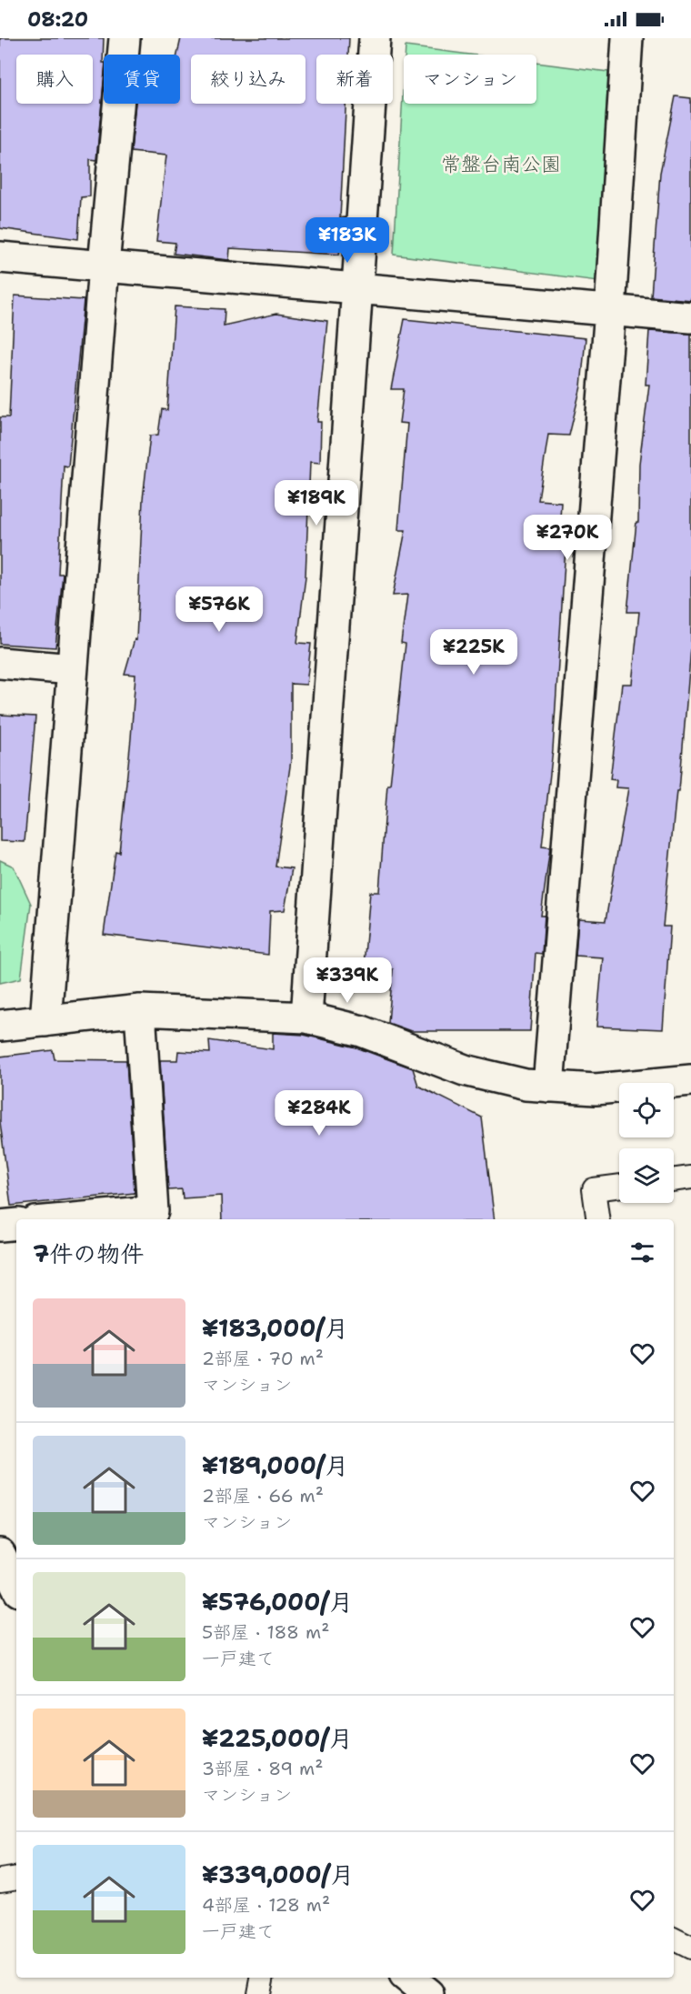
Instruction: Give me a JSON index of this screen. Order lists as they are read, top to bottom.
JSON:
{
  "parks": ["常盤台南公園"],
  "page": {
    "status": "08:20",
    "chip": [
      "購入",
      "賃貸",
      "絞り込み",
      "新着",
      "マンション"
    ],
    "price": [
      "¥183K",
      "¥189K",
      "¥270K",
      "¥576K",
      "¥225K",
      "¥339K",
      "¥284K"
    ],
    "heading": "7件の物件",
    "list": [
      {
        "name": "¥183,000/月",
        "note": "2部屋 · 70 m² · マンション"
      },
      {
        "name": "¥189,000/月",
        "note": "2部屋 · 66 m² · マンション"
      },
      {
        "name": "¥576,000/月",
        "note": "5部屋 · 188 m² · 一戸建て"
      },
      {
        "name": "¥225,000/月",
        "note": "3部屋 · 89 m² · マンション"
      },
      {
        "name": "¥339,000/月",
        "note": "4部屋 · 128 m² · 一戸建て"
      }
    ]
  }
}
